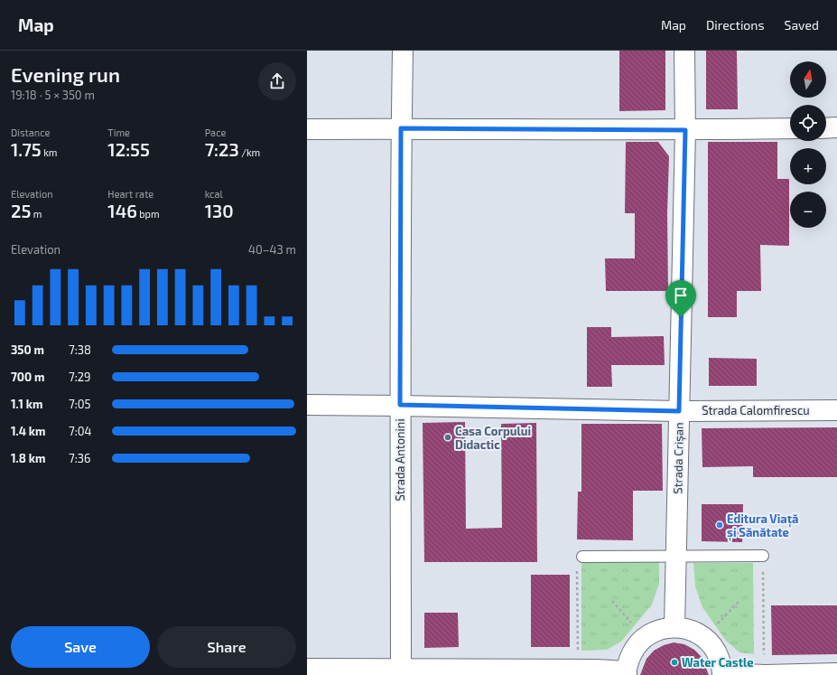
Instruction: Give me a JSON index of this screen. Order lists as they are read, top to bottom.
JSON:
{
  "streets": {
    "street": ["Strada Calomfirescu", "Strada Crișan", "Strada Antonini"]
  },
  "crossings": [
    ["Strada Calomfirescu", "Strada Crișan"],
    ["Strada Calomfirescu", "Strada Antonini"]
  ],
  "places": ["Casa Corpului Didactic", "Editura Viață și Sănătate", "Water Castle"],
  "north": "top",
  "page": {
    "header": "Map",
    "nav": ["Map", "Directions", "Saved"],
    "heading": ["Evening run", "19:18 · 5 × 350 m"],
    "map_buttons": ["+", "−"],
    "stats": [
      ["Distance", "1.75 km"],
      ["Time", "12:55"],
      ["Pace", "7:23 /km"],
      ["Elevation", "25 m"],
      ["Heart rate", "146 bpm"],
      ["kcal", "130"]
    ],
    "chart": ["Elevation", "40–43 m"],
    "list": [
      {
        "name": "350 m",
        "note": "7:38"
      },
      {
        "name": "700 m",
        "note": "7:29"
      },
      {
        "name": "1.1 km",
        "note": "7:05"
      },
      {
        "name": "1.4 km",
        "note": "7:04"
      },
      {
        "name": "1.8 km",
        "note": "7:36"
      }
    ],
    "buttons": ["Save", "Share"]
  }
}
